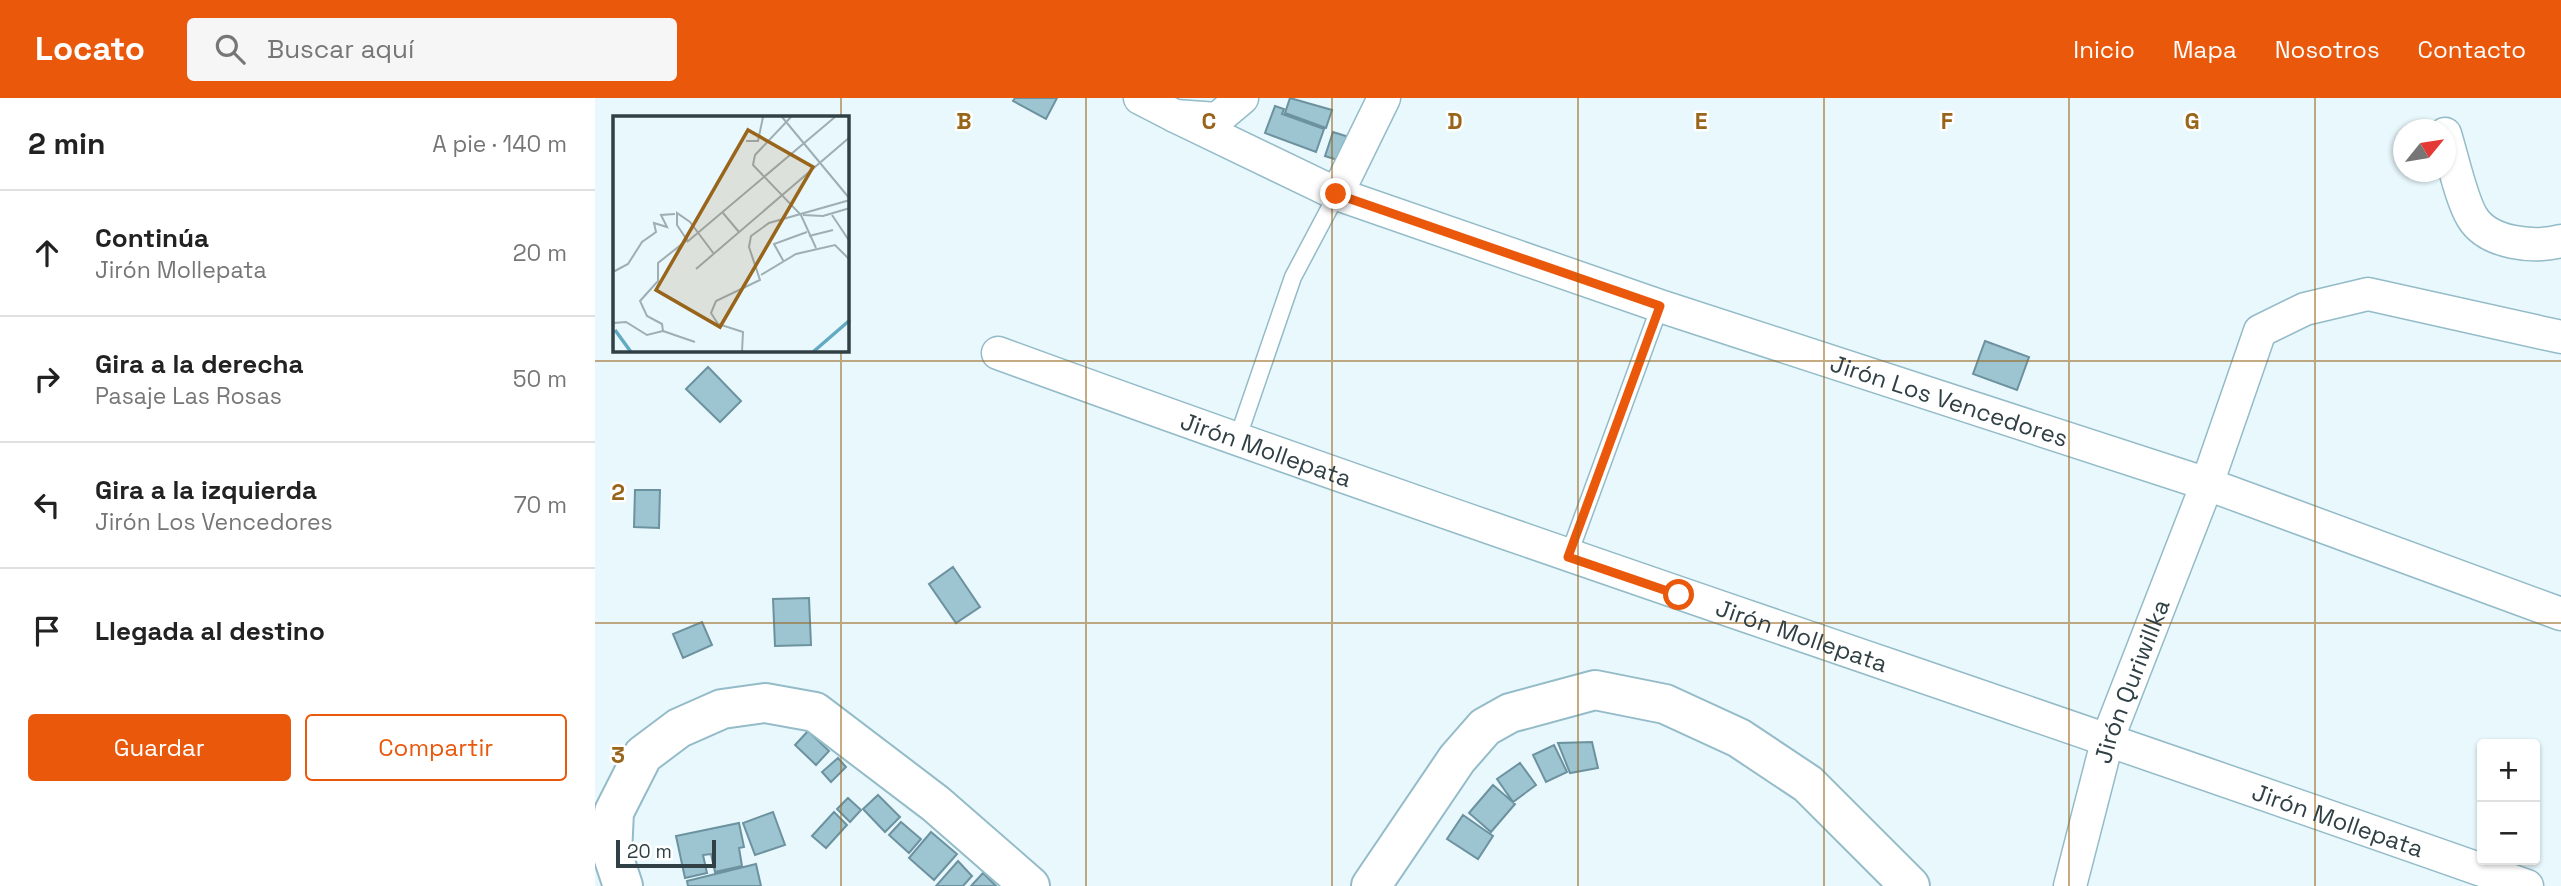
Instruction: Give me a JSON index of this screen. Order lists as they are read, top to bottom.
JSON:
{
  "streets": {
    "street": ["Jirón Los Vencedores", "Jirón Mollepata", "Jirón Quriwillka"]
  },
  "crossings": [
    ["Jirón Los Vencedores", "Jirón Quriwillka"],
    ["Jirón Mollepata", "Jirón Quriwillka"]
  ],
  "scale_bar": "20 m",
  "north": "top right",
  "page": {
    "header": "Locato",
    "search": "Buscar aquí",
    "nav": [
      "Inicio",
      "Mapa",
      "Nosotros",
      "Contacto"
    ],
    "heading": ["2 min", "A pie · 140 m"],
    "list": [
      ["Continúa", "Jirón Mollepata", "20 m"],
      ["Gira a la derecha", "Pasaje Las Rosas", "50 m"],
      ["Gira a la izquierda", "Jirón Los Vencedores", "70 m"],
      "Llegada al destino"
    ],
    "buttons": ["Guardar", "Compartir"],
    "map_buttons": ["+", "−"],
    "scale": "20 m"
  },
  "grid": {
    "columns": [
      "B",
      "C",
      "D",
      "E",
      "F",
      "G"
    ],
    "rows": ["2", "3"]
  }
}
